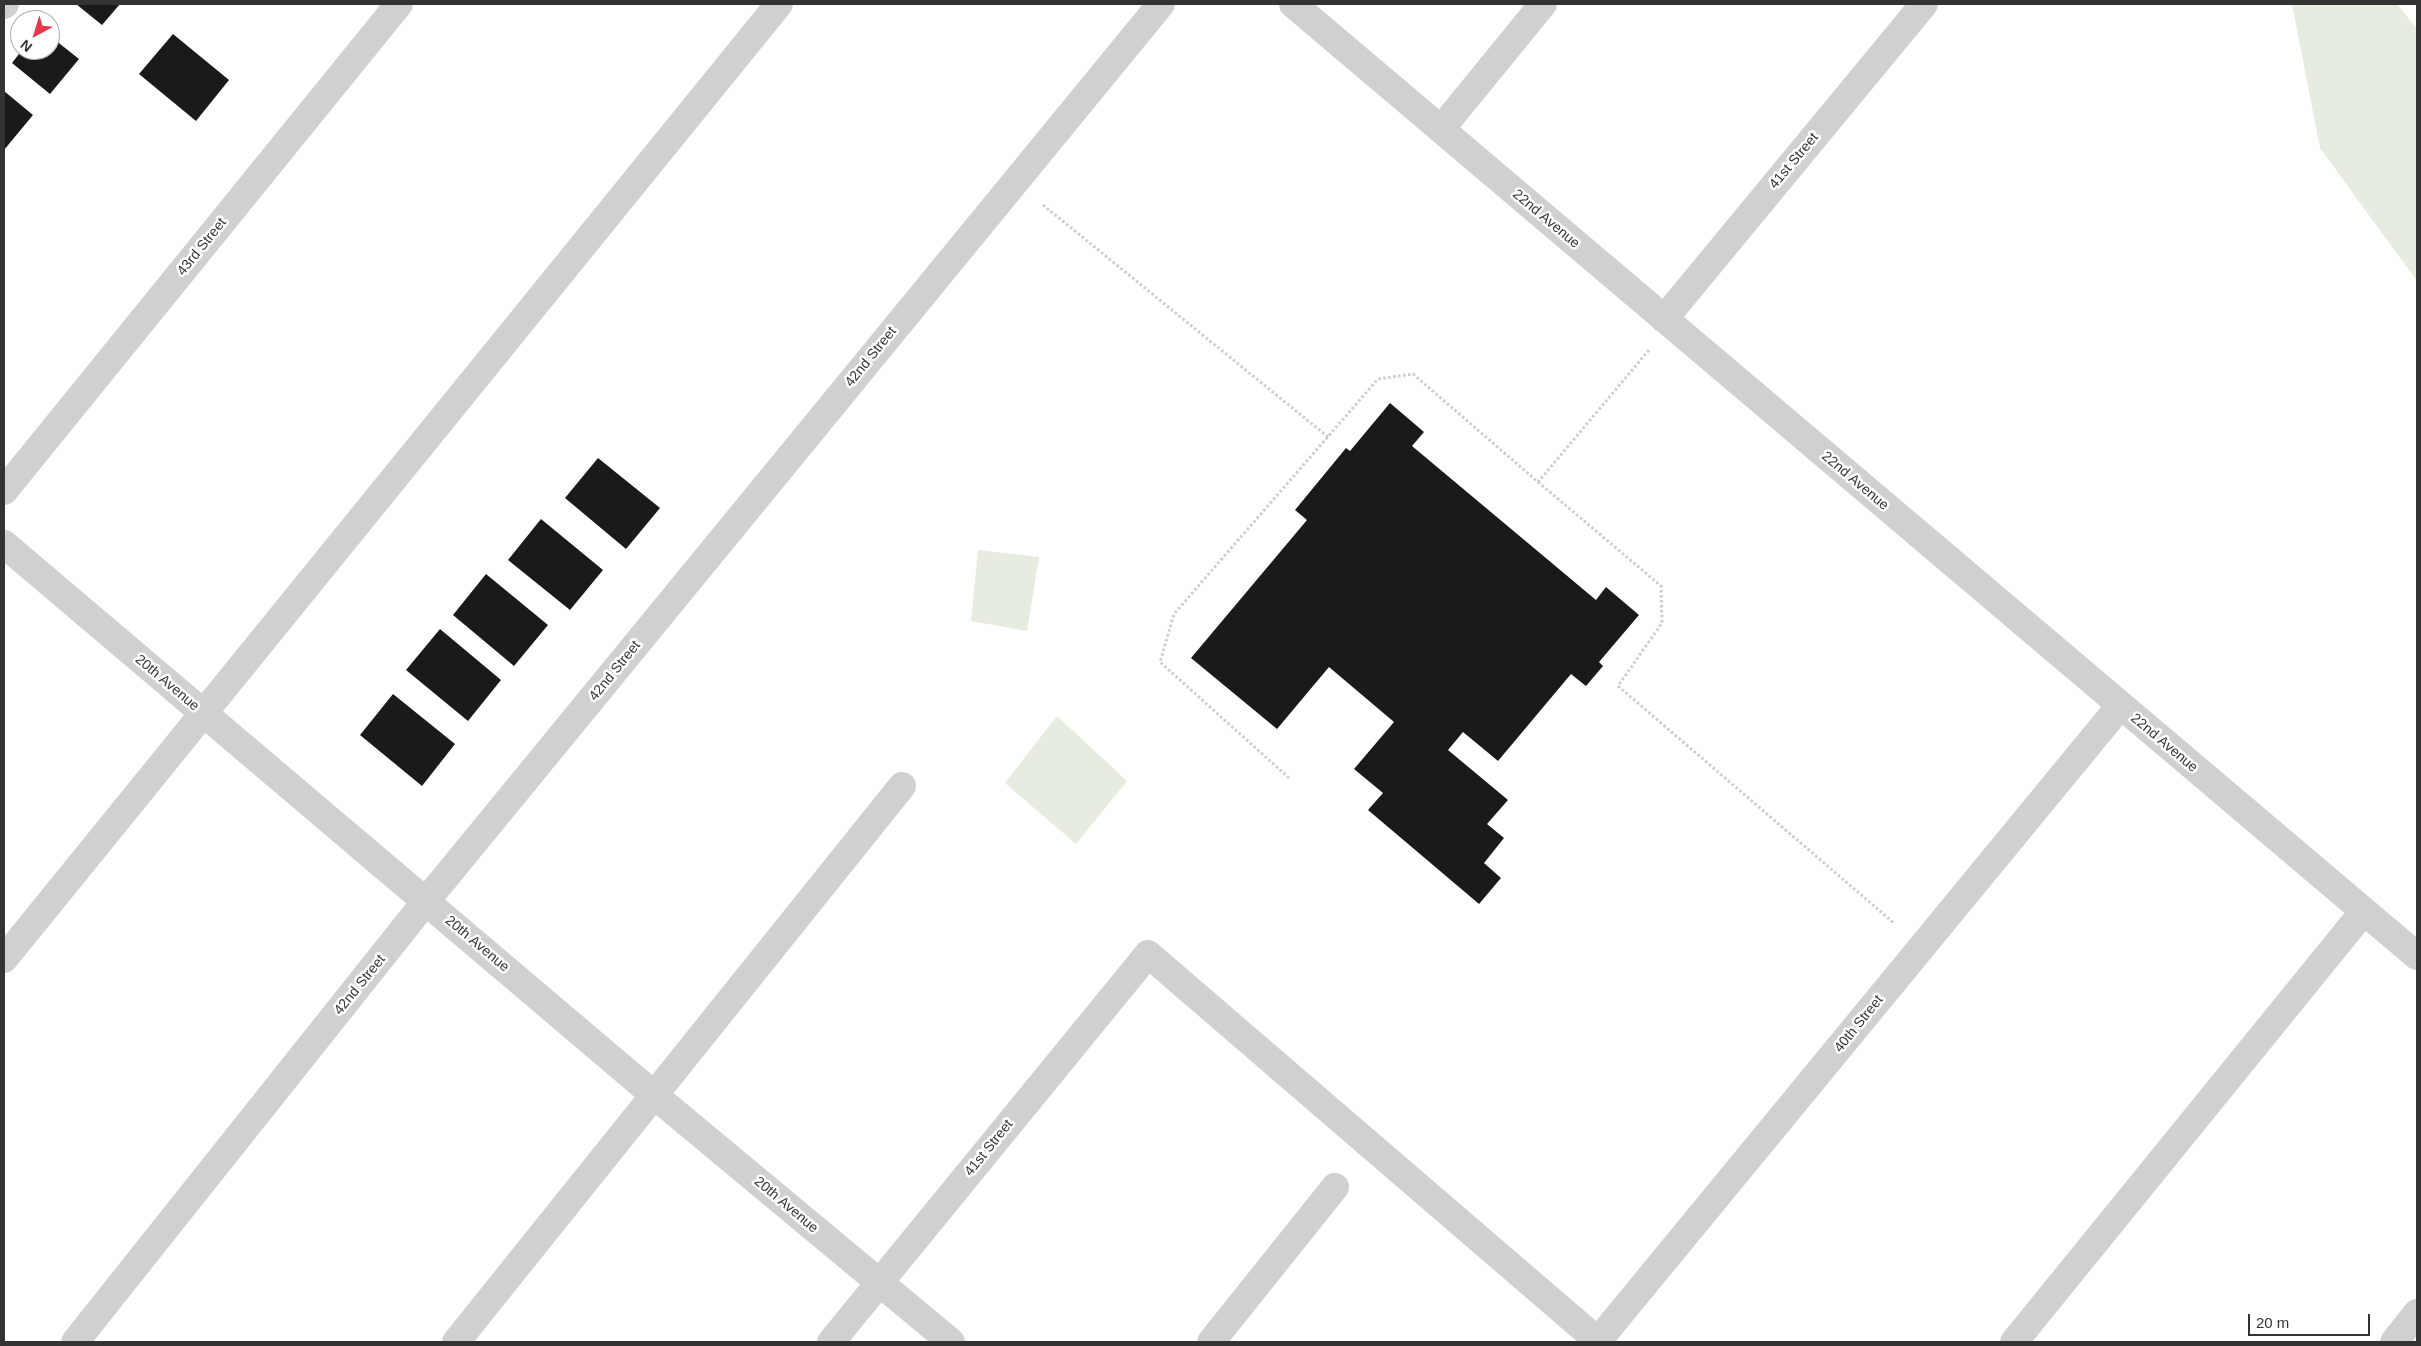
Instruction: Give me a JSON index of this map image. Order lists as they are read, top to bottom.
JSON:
{
  "streets": {
    "street": [
      "41st Street",
      "22nd Avenue",
      "43rd Street",
      "42nd Street",
      "20th Avenue",
      "40th Street"
    ]
  },
  "crossings": [
    ["41st Street", "22nd Avenue"],
    ["41st Street", "20th Avenue"],
    ["41st Street", "40th Street"],
    ["22nd Avenue", "40th Street"],
    ["42nd Street", "20th Avenue"]
  ],
  "scale_bar": "20 m",
  "north": "bottom left"
}
